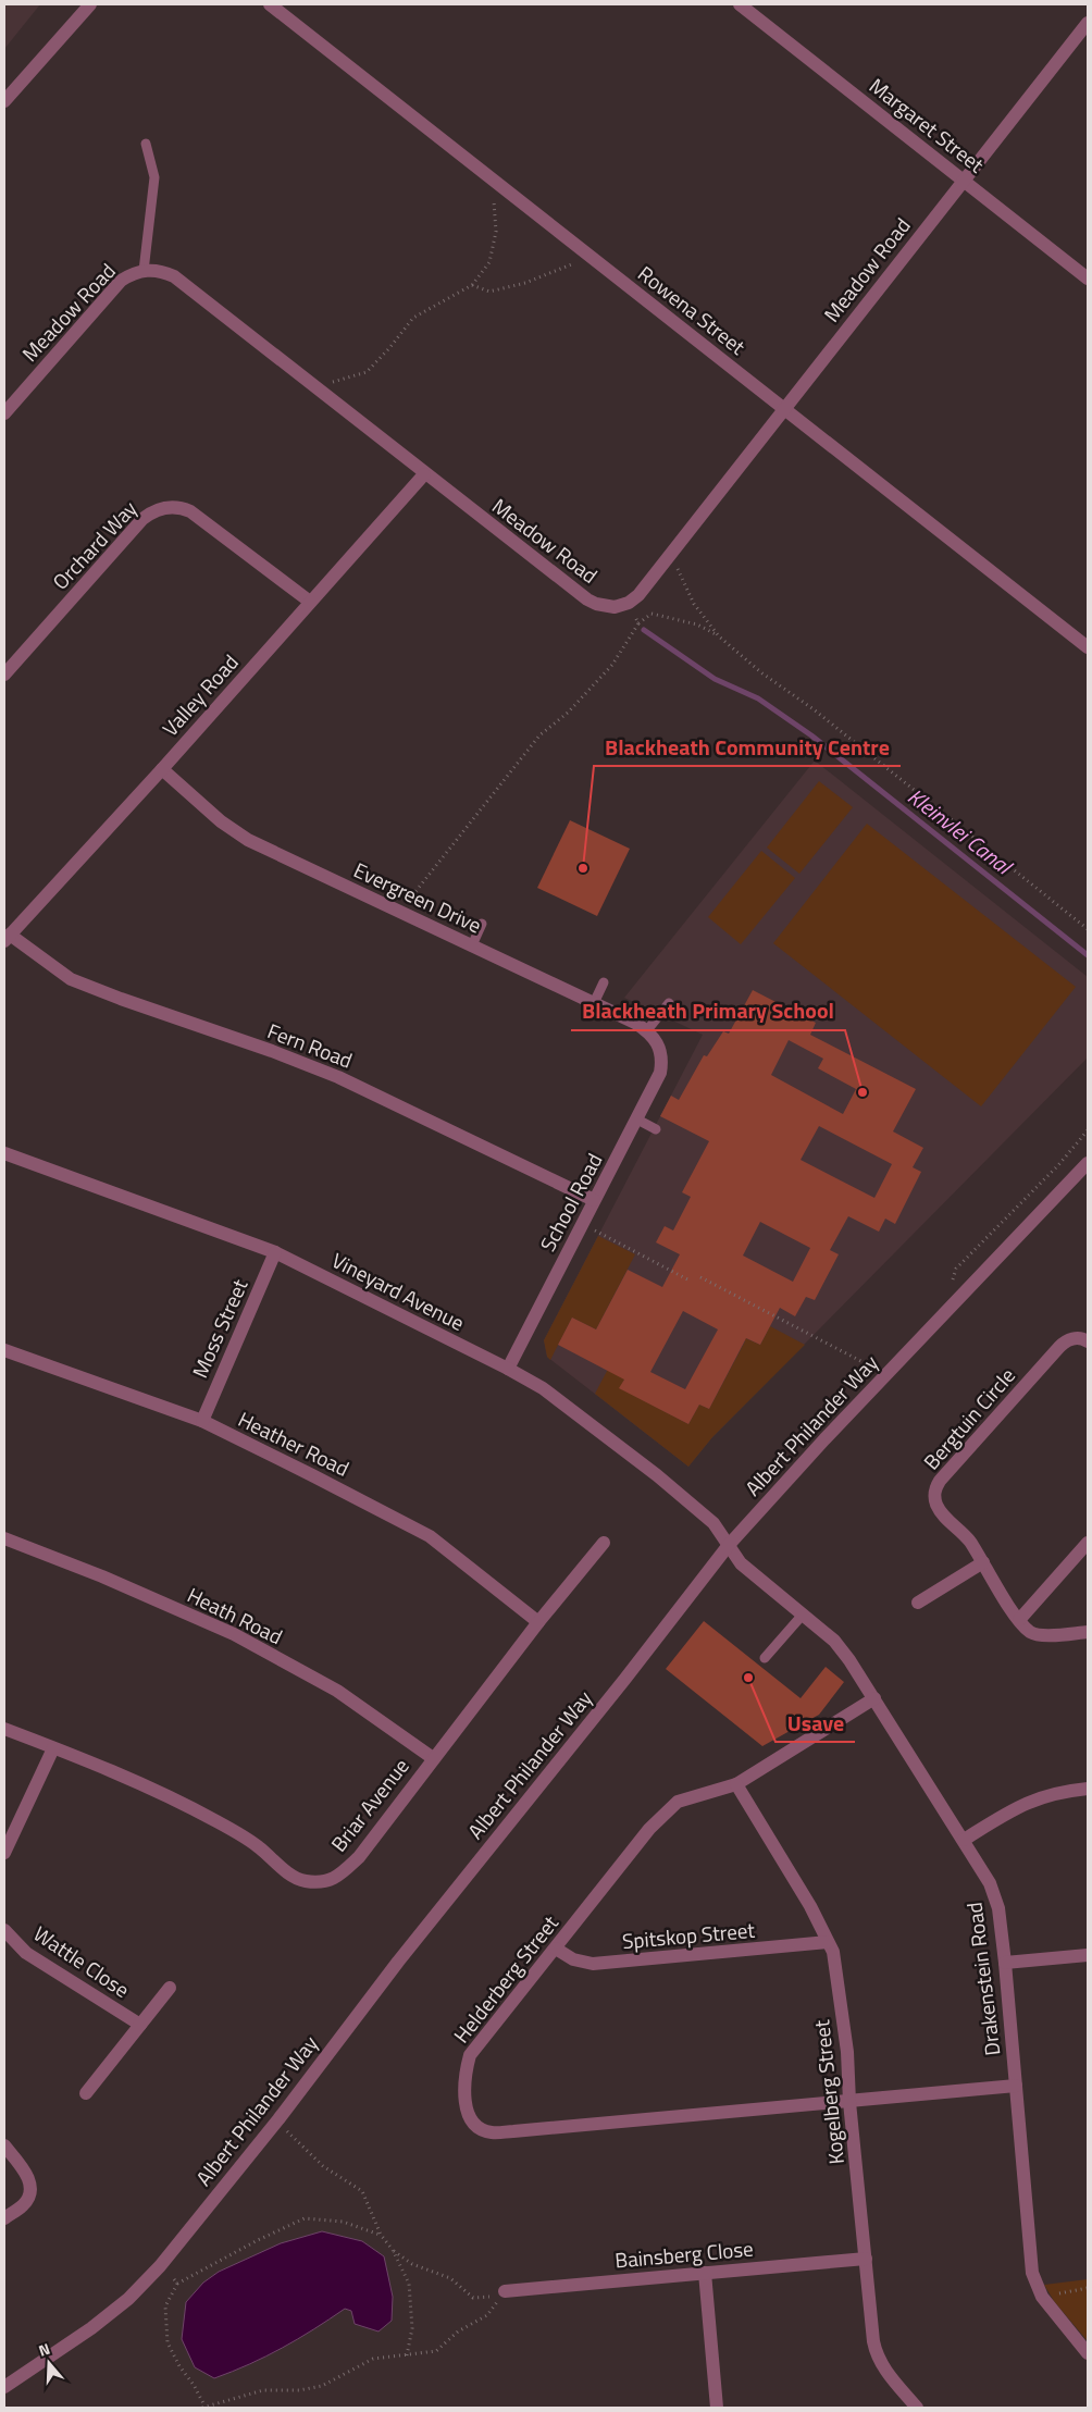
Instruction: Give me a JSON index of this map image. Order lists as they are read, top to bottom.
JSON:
{
  "streets": {
    "street": [
      "Margaret Street",
      "Meadow Road",
      "Rowena Street",
      "Orchard Way",
      "Valley Road",
      "Evergreen Drive",
      "Fern Road",
      "School Road",
      "Vineyard Avenue",
      "Moss Street",
      "Bergtuin Circle",
      "Albert Philander Way",
      "Heather Road",
      "Heath Road",
      "Briar Avenue",
      "Spitskop Street",
      "Wattle Close",
      "Helderberg Street",
      "Drakenstein Road",
      "Kogelberg Street",
      "Bainsberg Close"
    ]
  },
  "crossings": [
    ["Margaret Street", "Meadow Road"],
    ["Meadow Road", "Rowena Street"],
    ["Meadow Road", "Valley Road"],
    ["Orchard Way", "Valley Road"],
    ["Valley Road", "Evergreen Drive"],
    ["Valley Road", "Fern Road"],
    ["Evergreen Drive", "School Road"],
    ["Fern Road", "School Road"],
    ["School Road", "Vineyard Avenue"],
    ["Vineyard Avenue", "Moss Street"],
    ["Vineyard Avenue", "Albert Philander Way"],
    ["Vineyard Avenue", "Drakenstein Road"],
    ["Moss Street", "Heather Road"],
    ["Albert Philander Way", "Drakenstein Road"],
    ["Heather Road", "Briar Avenue"],
    ["Heath Road", "Briar Avenue"],
    ["Spitskop Street", "Helderberg Street"],
    ["Spitskop Street", "Kogelberg Street"],
    ["Helderberg Street", "Drakenstein Road"],
    ["Helderberg Street", "Kogelberg Street"],
    ["Kogelberg Street", "Bainsberg Close"]
  ],
  "water": ["Kleinvlei Canal"],
  "places": ["Blackheath Community Centre", "Blackheath Primary School", "Usave"],
  "north": "top"
}
